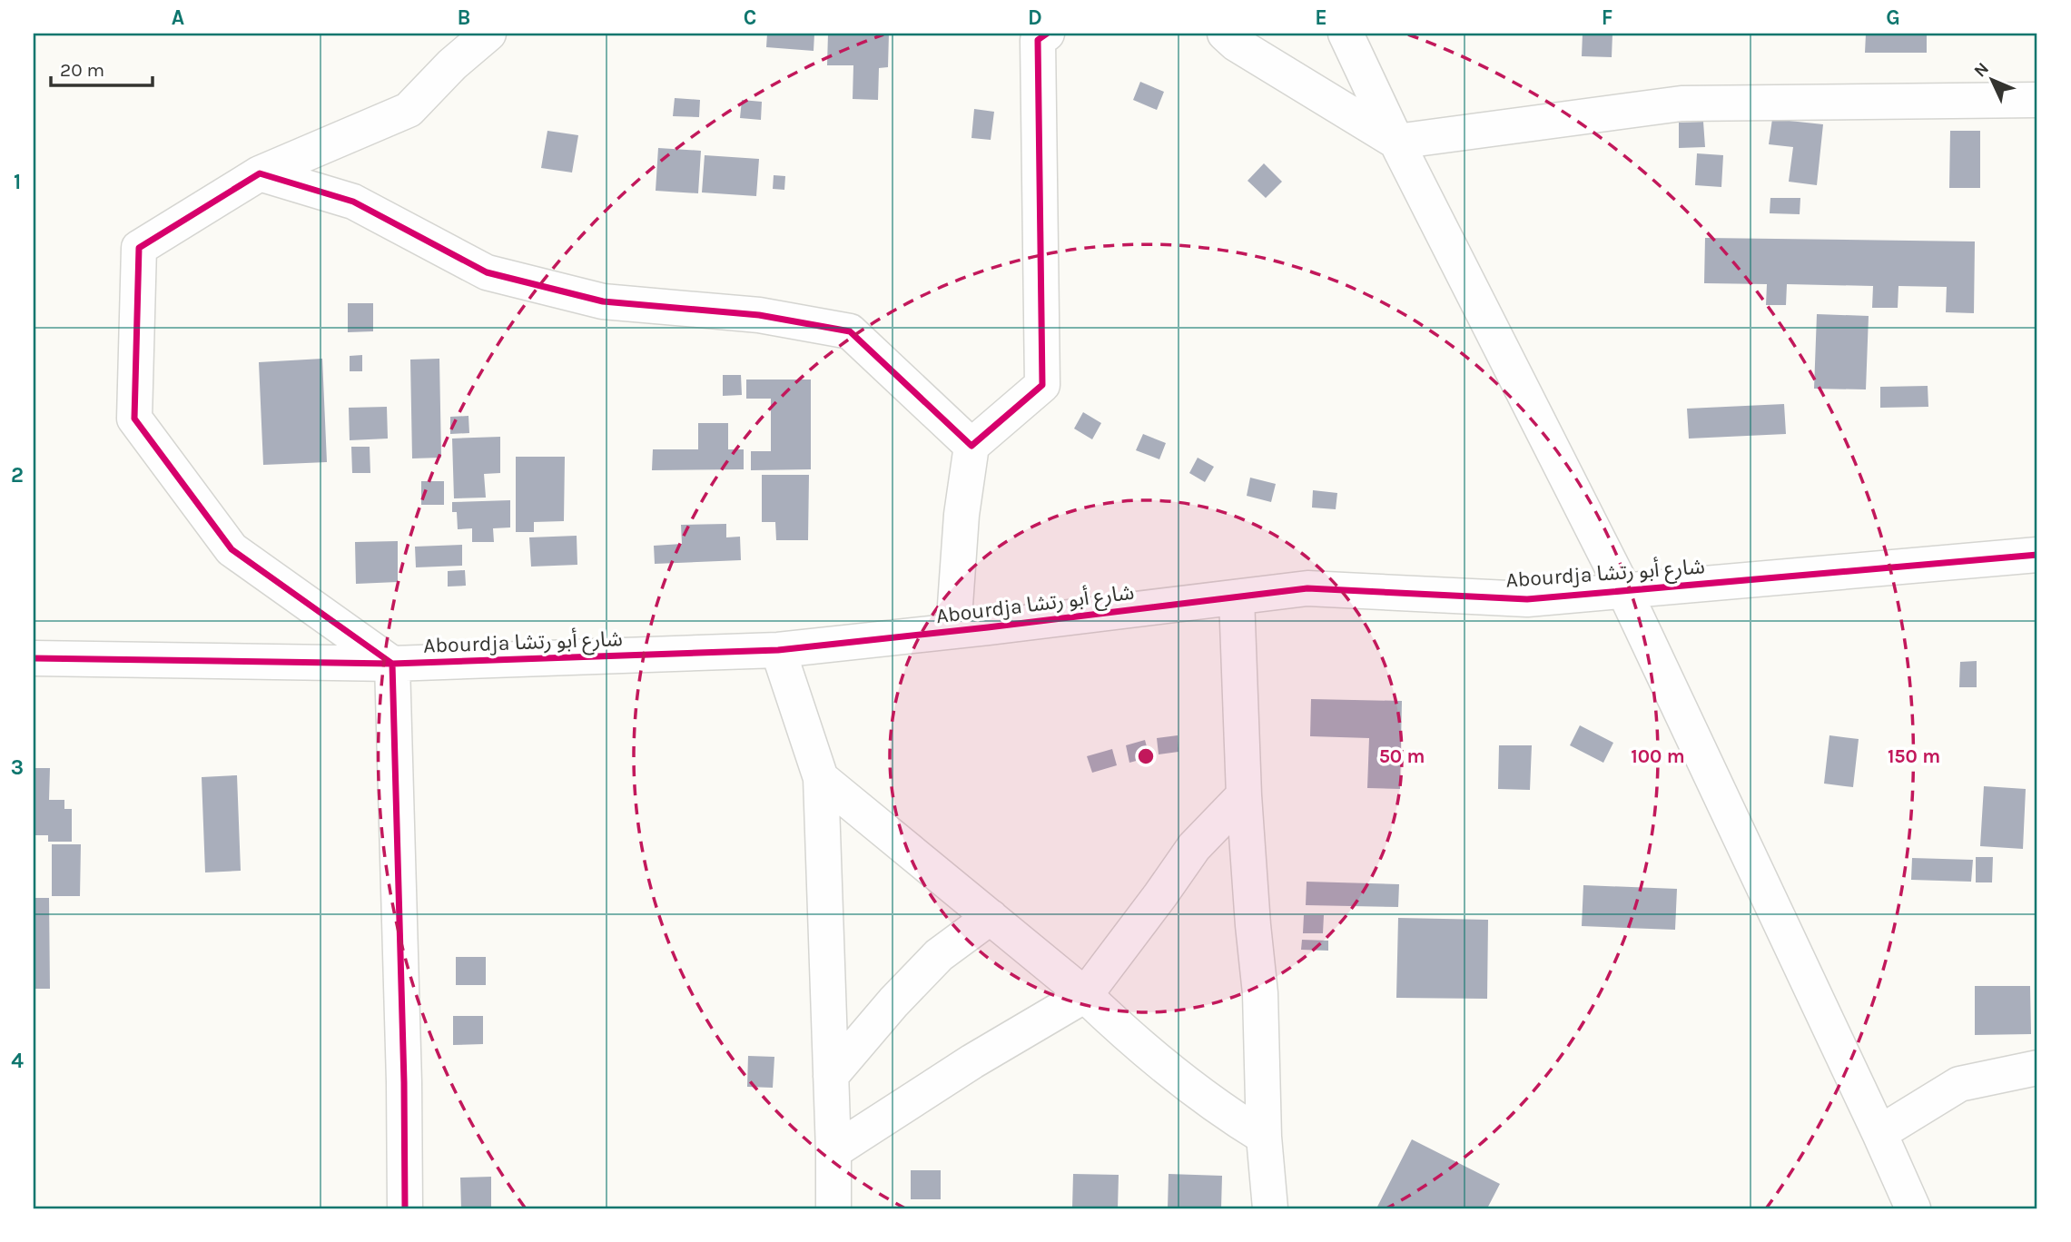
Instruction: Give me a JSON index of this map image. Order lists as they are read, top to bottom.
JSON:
{
  "streets": {
    "street": ["Abourdja شارع أبو رتشا"]
  },
  "scale_bar": "20 m",
  "north": "top left",
  "grid": {
    "columns": [
      "A",
      "B",
      "C",
      "D",
      "E",
      "F",
      "G"
    ],
    "rows": [
      "1",
      "2",
      "3",
      "4"
    ]
  },
  "rings": ["50 m", "100 m", "150 m"]
}
